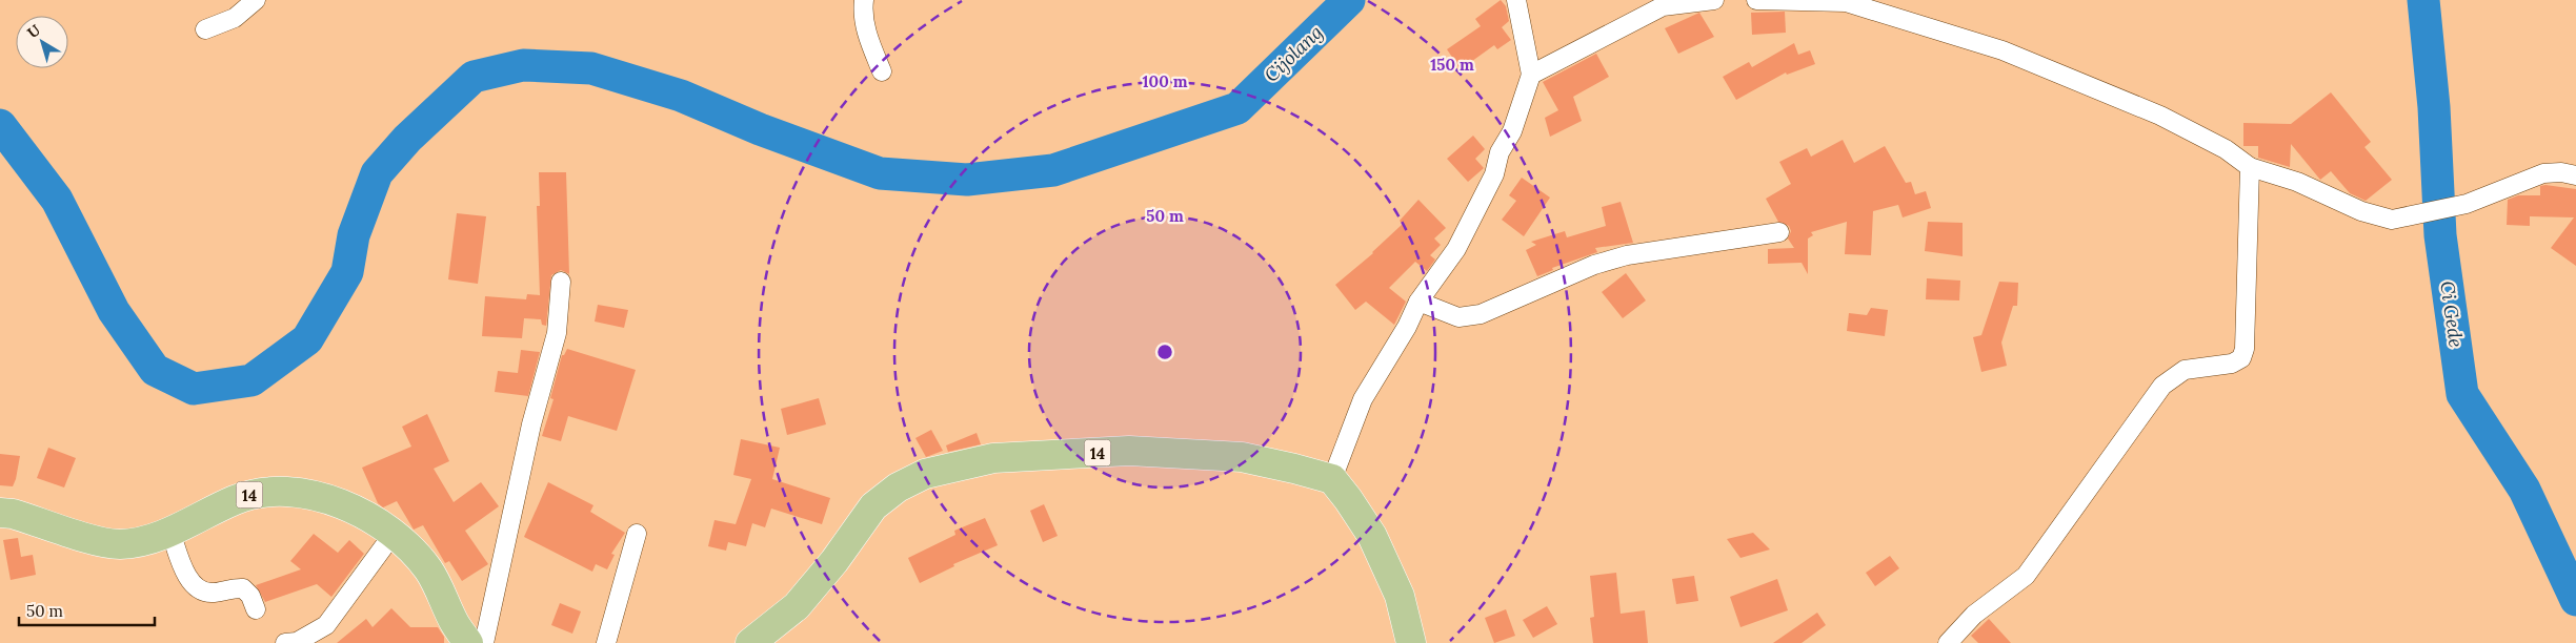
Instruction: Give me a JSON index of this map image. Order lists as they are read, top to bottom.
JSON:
{
  "streets": {
    "highway": ["14"]
  },
  "water": ["Cijolang", "Ci Gede"],
  "scale_bar": "50 m",
  "north": "top left",
  "rings": ["150 m", "100 m", "50 m"]
}
